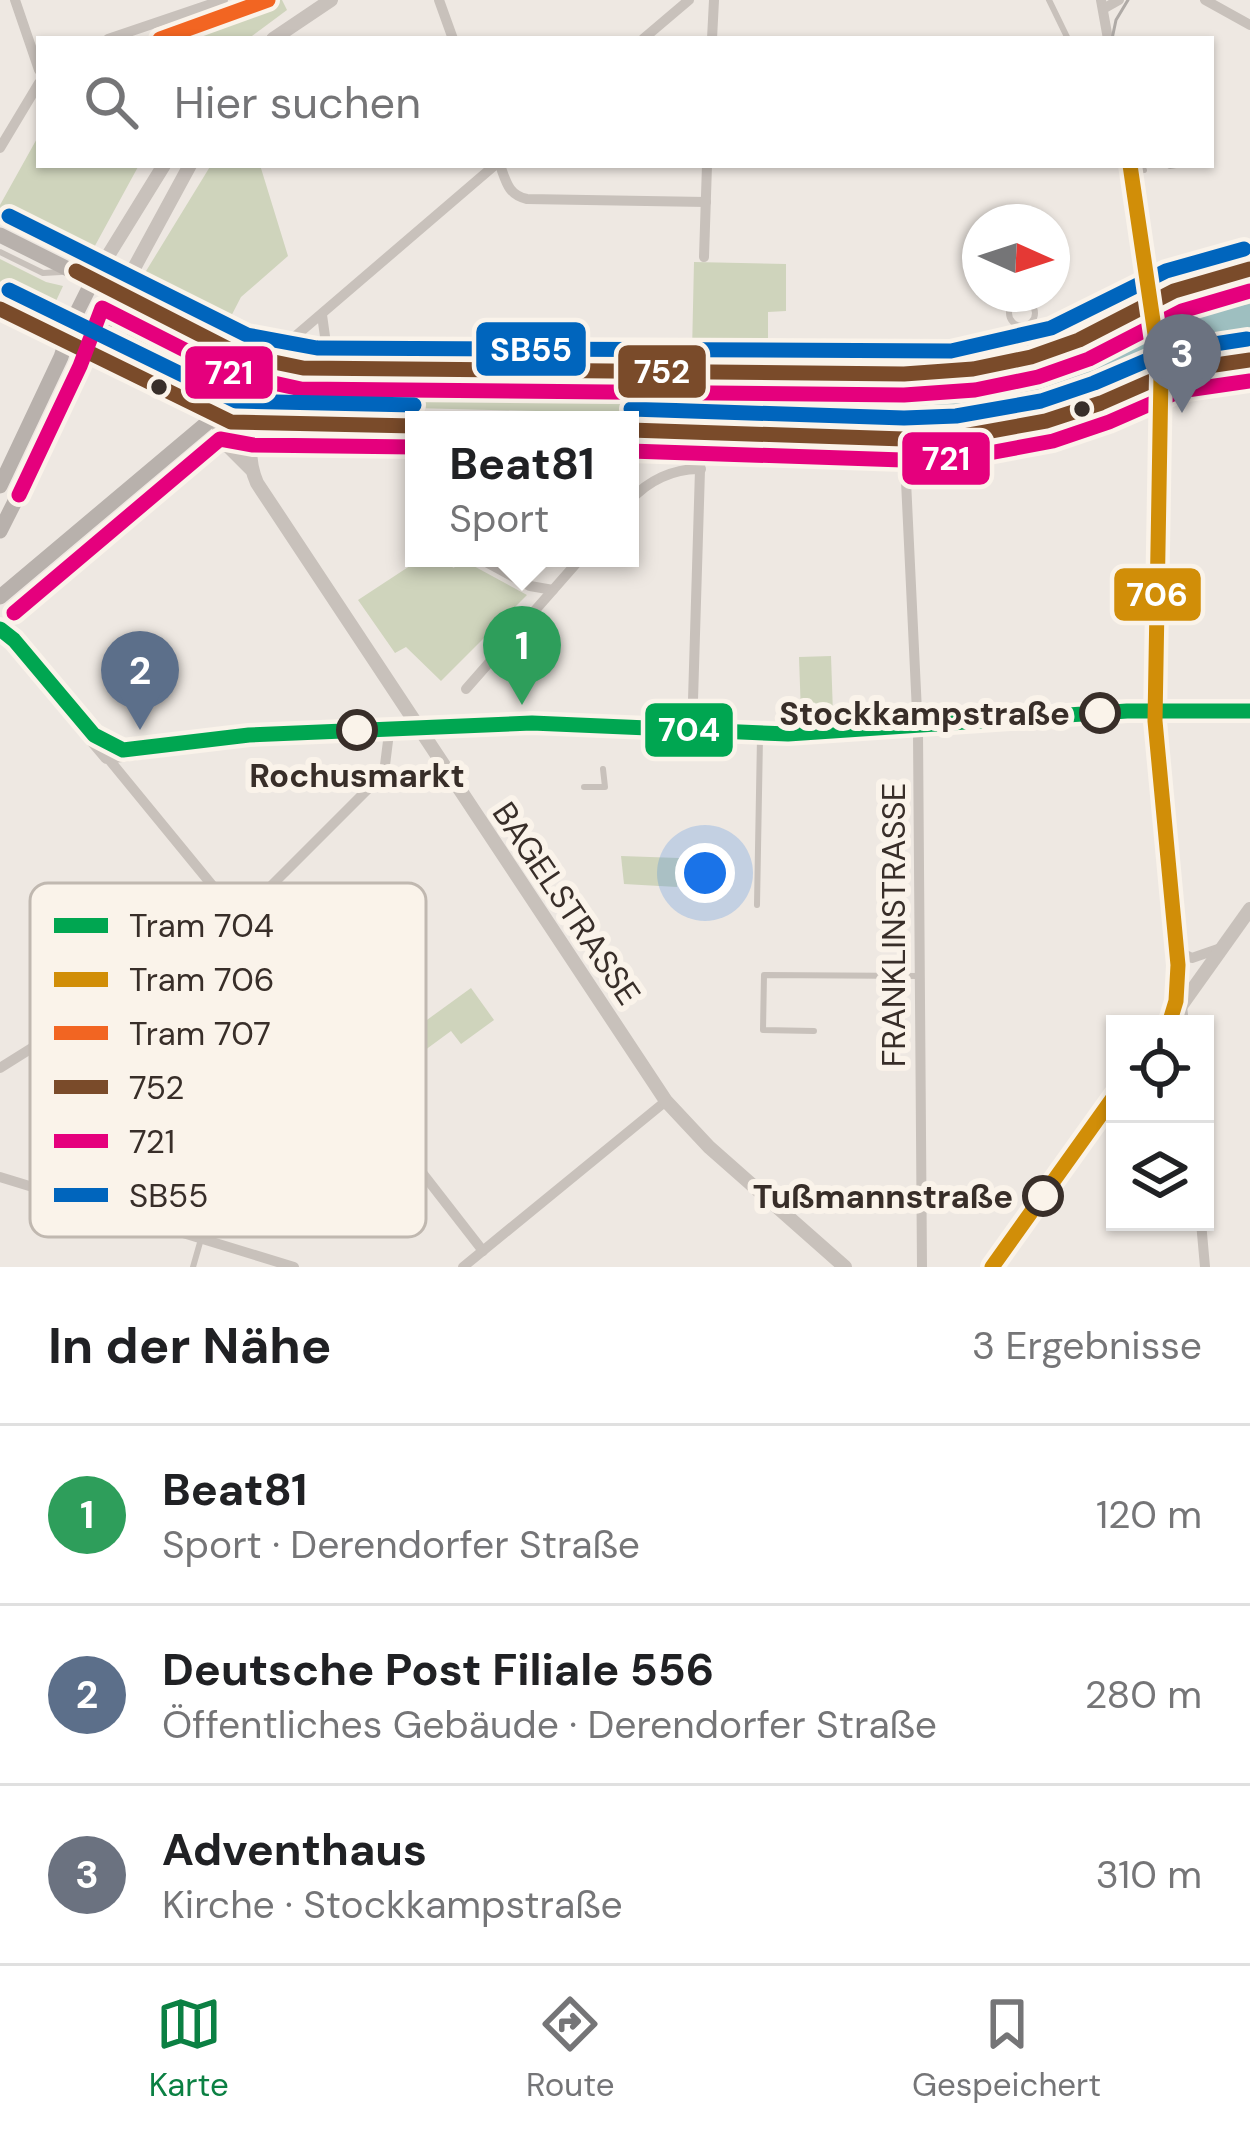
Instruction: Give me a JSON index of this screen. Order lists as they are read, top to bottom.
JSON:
{
  "streets": {
    "street": ["BAGELSTRASSE", "FRANKLINSTRASSE"]
  },
  "places": ["Stockkampstraße", "Rochusmarkt", "Tußmannstraße"],
  "lines": [
    "tram line 707",
    "tram line 706",
    "transit line SB55",
    "transit line 752",
    "transit line 721",
    "tram line 704"
  ],
  "legend": [
    "Tram 704",
    "Tram 706",
    "Tram 707",
    "752",
    "721",
    "SB55"
  ],
  "north": "right",
  "page": {
    "search": "Hier suchen",
    "pins": ["3", "1", "2"],
    "popup": ["Beat81", "Sport"],
    "heading": ["In der Nähe", "3 Ergebnisse"],
    "list": [
      {
        "mark": "1",
        "name": "Beat81",
        "note": "Sport · Derendorfer Straße",
        "value": "120 m"
      },
      {
        "mark": "2",
        "name": "Deutsche Post Filiale 556",
        "note": "Öffentliches Gebäude · Derendorfer Straße",
        "value": "280 m"
      },
      {
        "mark": "3",
        "name": "Adventhaus",
        "note": "Kirche · Stockkampstraße",
        "value": "310 m"
      }
    ],
    "nav": ["Karte", "Route", "Gespeichert"]
  }
}
